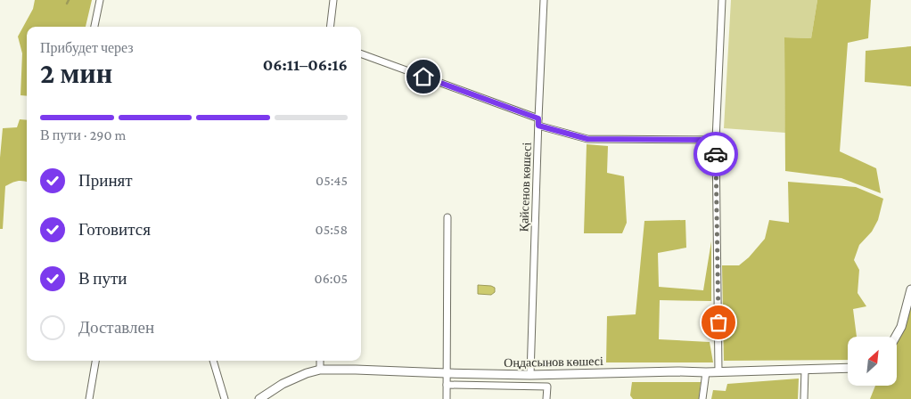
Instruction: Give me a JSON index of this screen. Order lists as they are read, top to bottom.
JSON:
{
  "streets": {
    "street": ["Қайсенов көшесі", "Оңдасынов көшесі"]
  },
  "crossings": [
    ["Қайсенов көшесі", "Оңдасынов көшесі"]
  ],
  "north": "top right",
  "page": {
    "heading": ["2 мин", "Прибудет через", "06:11–06:16"],
    "bar": "В пути · 290 m",
    "list": [
      ["Принят", "05:45"],
      ["Готовится", "05:58"],
      ["В пути", "06:05"],
      "Доставлен"
    ]
  }
}
